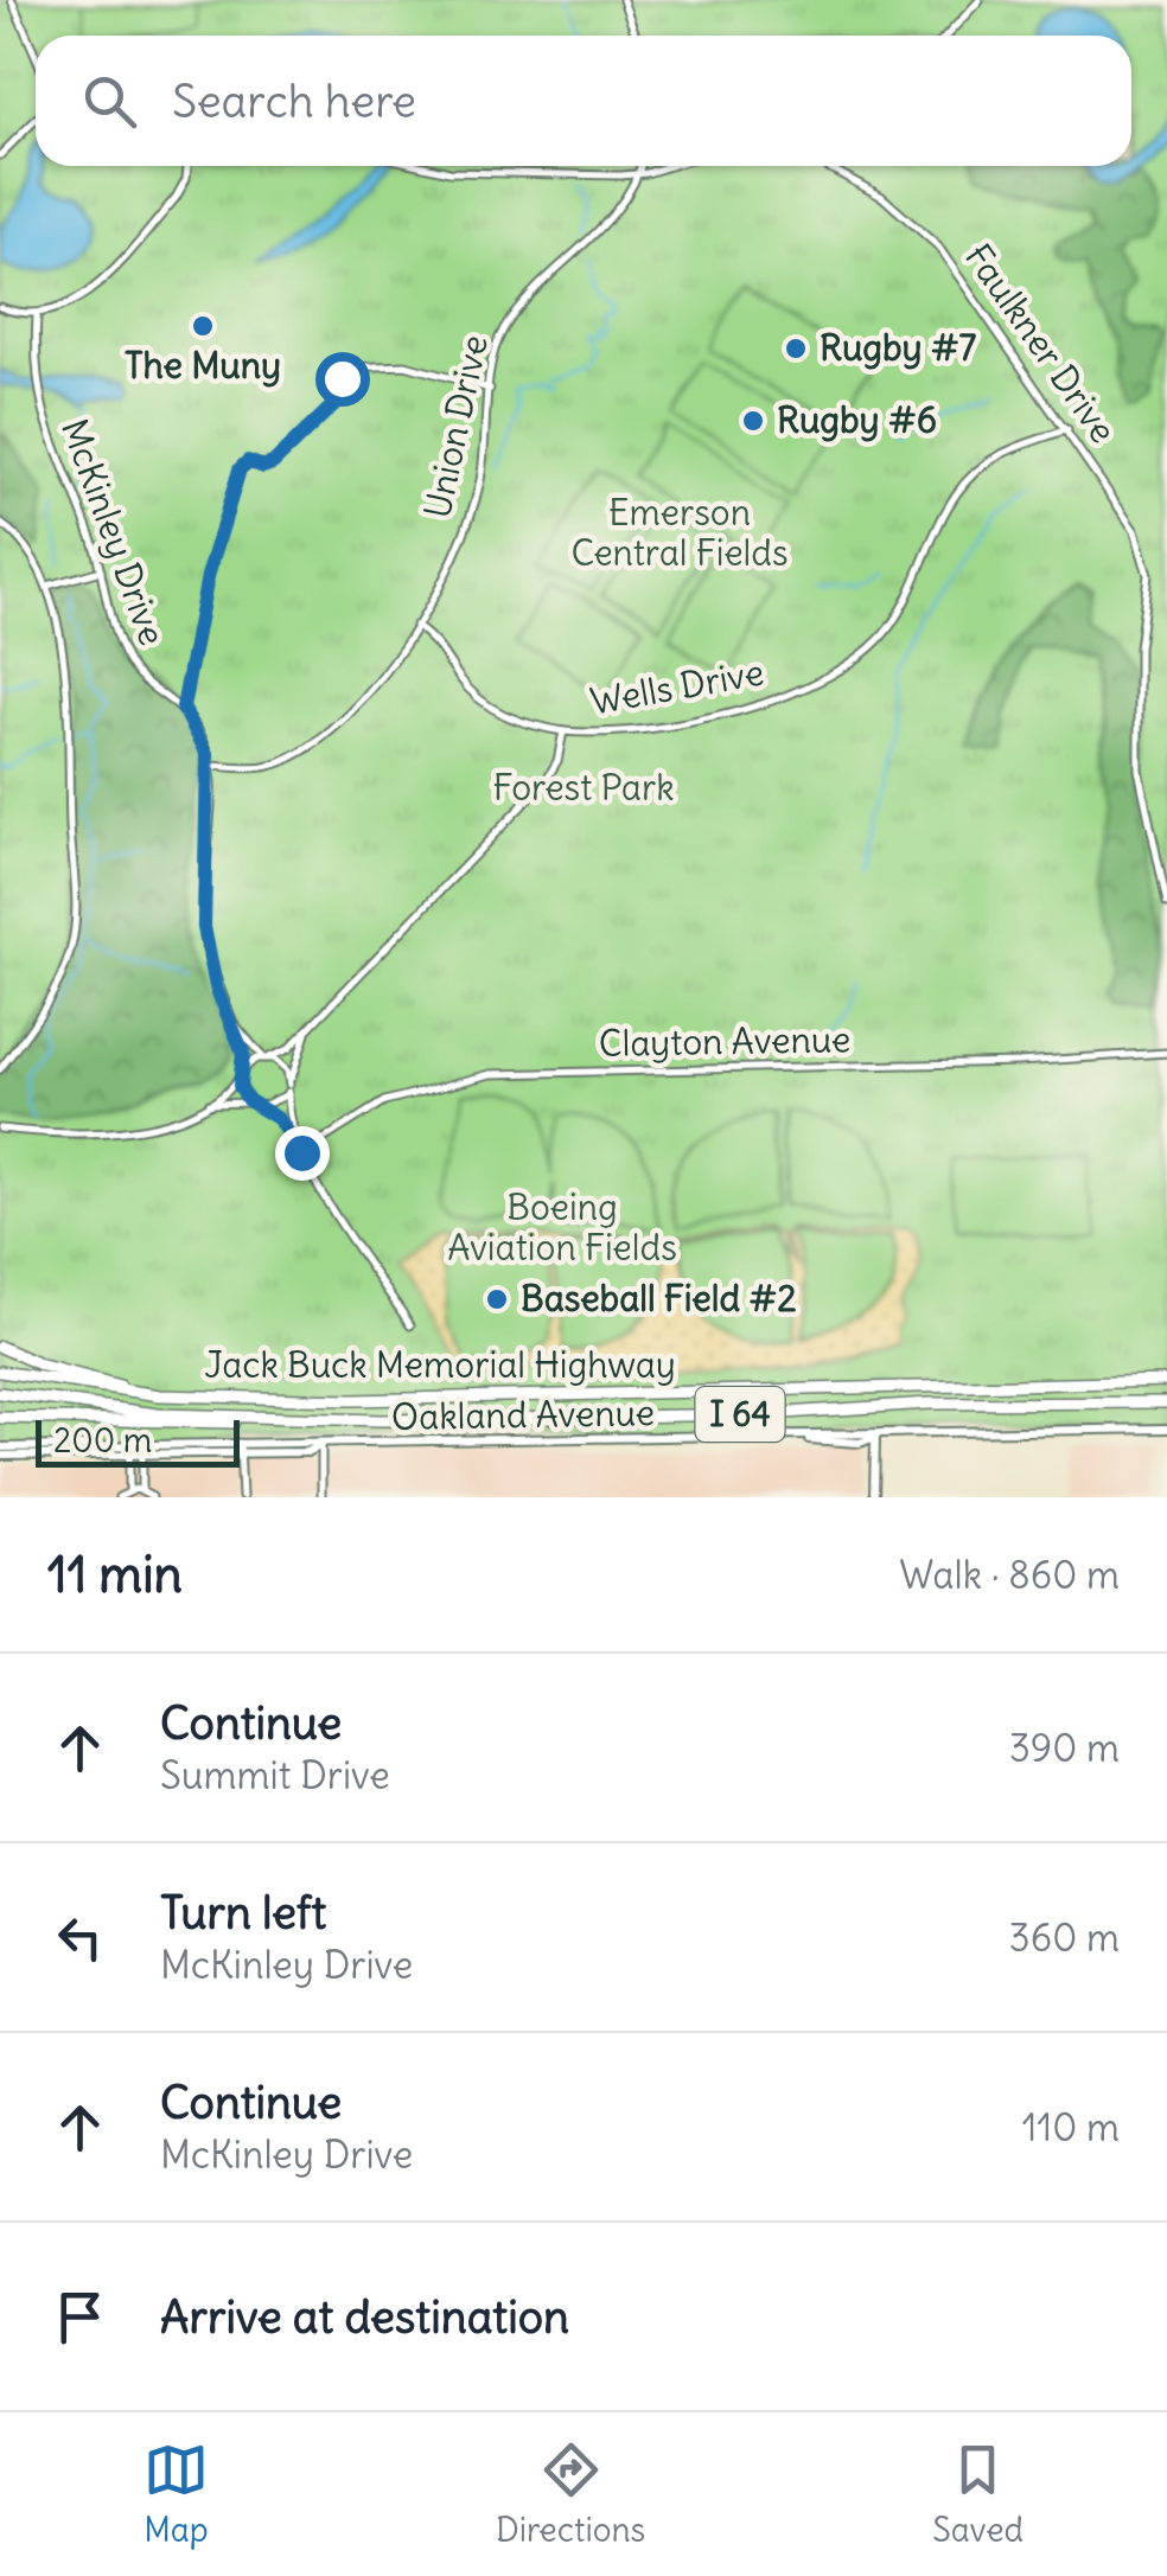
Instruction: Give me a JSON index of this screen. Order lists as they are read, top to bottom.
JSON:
{
  "streets": {
    "highway": ["Jack Buck Memorial Highway", "I 64"],
    "street": [
      "Faulkner Drive",
      "Union Drive",
      "McKinley Drive",
      "Wells Drive",
      "Clayton Avenue",
      "Oakland Avenue"
    ]
  },
  "crossings": [
    ["Faulkner Drive", "Wells Drive"],
    ["Union Drive", "McKinley Drive"],
    ["McKinley Drive", "Wells Drive"]
  ],
  "parks": ["Emerson Central Fields", "Forest Park", "Boeing Aviation Fields"],
  "places": [
    "The Muny",
    "Rugby #7",
    "Rugby #6",
    "Baseball Field #2"
  ],
  "scale_bar": "200 m",
  "page": {
    "search": "Search here",
    "scale": "200 m",
    "heading": ["11 min", "Walk · 860 m"],
    "list": [
      ["Continue", "Summit Drive", "390 m"],
      ["Turn left", "McKinley Drive", "360 m"],
      ["Continue", "McKinley Drive", "110 m"],
      "Arrive at destination"
    ],
    "nav": ["Map", "Directions", "Saved"]
  }
}
